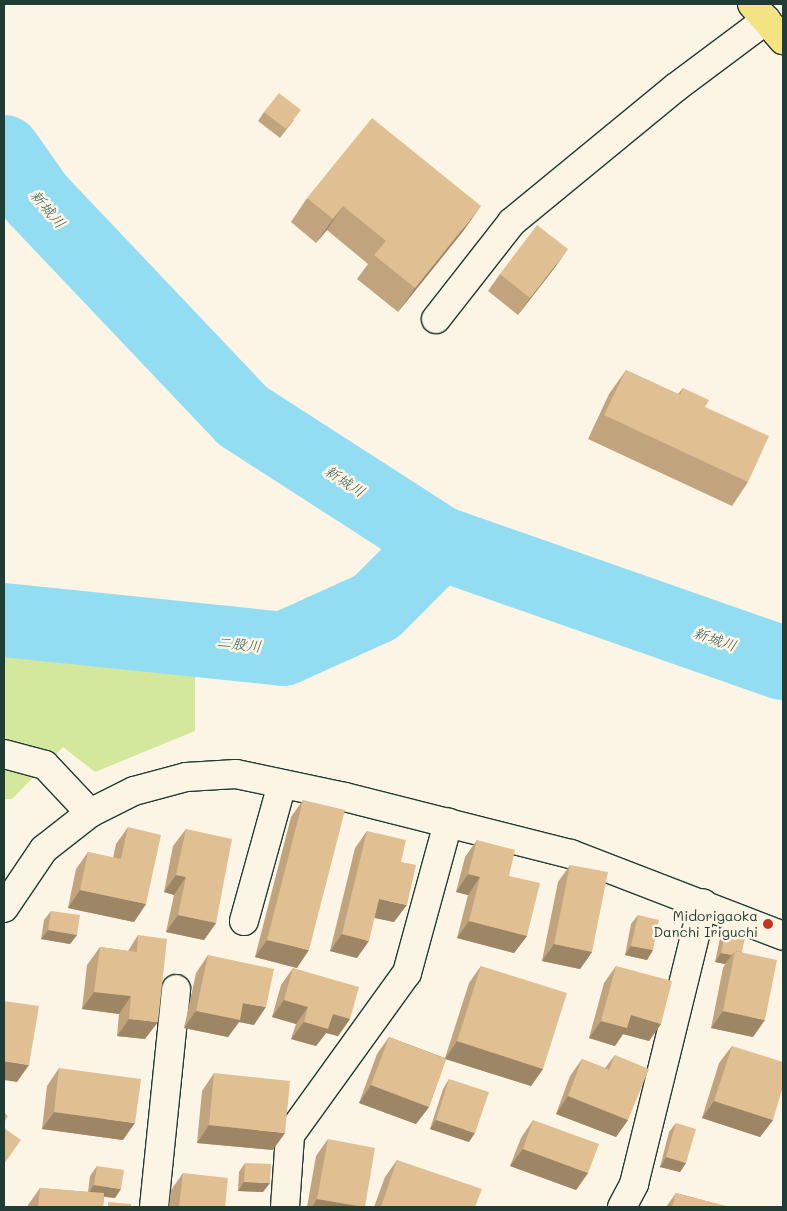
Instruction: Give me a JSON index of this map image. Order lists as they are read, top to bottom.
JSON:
{
  "water": ["新城川", "二股川"],
  "places": ["Midorigaoka Danchi Iriguchi"]
}
